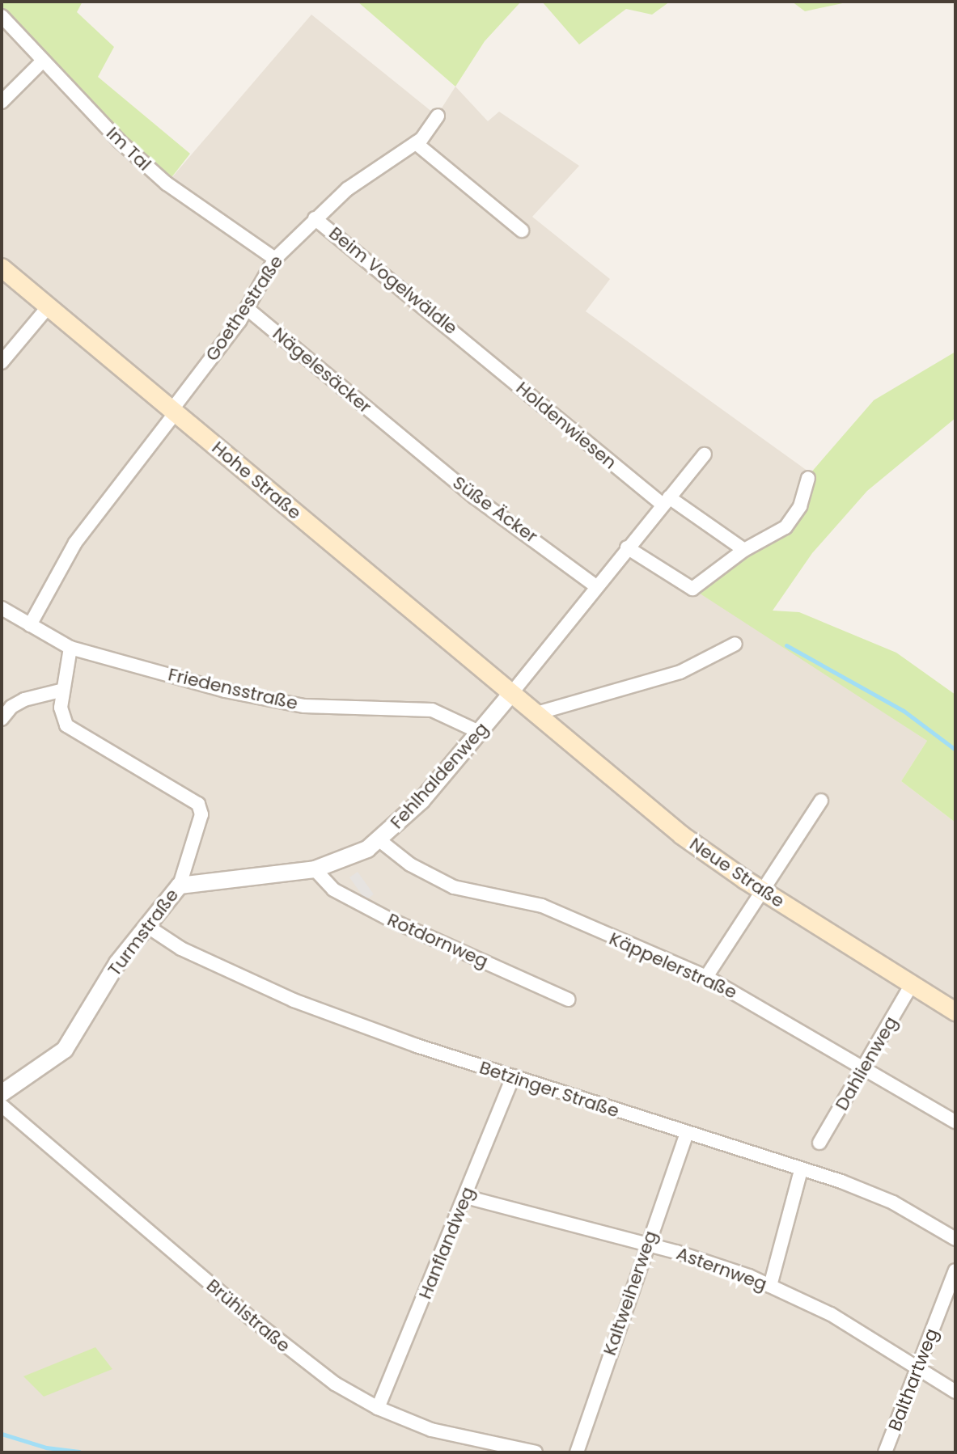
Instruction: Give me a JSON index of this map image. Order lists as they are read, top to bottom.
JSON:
{
  "streets": {
    "main road": ["Hohe Straße", "Neue Straße"],
    "street": [
      "Im Tal",
      "Beim Vogelwäldle",
      "Goethestraße",
      "Nägelesäcker",
      "Holdenwiesen",
      "Süße Äcker",
      "Friedensstraße",
      "Fehlhaldenweg",
      "Turmstraße",
      "Rotdornweg",
      "Käppelerstraße",
      "Dahlienweg",
      "Betzinger Straße",
      "Hanflandweg",
      "Asternweg",
      "Kaltweiherweg",
      "Brühlstraße",
      "Balthartweg"
    ]
  },
  "crossings": [
    ["Im Tal", "Goethestraße"],
    ["Beim Vogelwäldle", "Goethestraße"],
    ["Beim Vogelwäldle", "Holdenwiesen"],
    ["Goethestraße", "Nägelesäcker"],
    ["Goethestraße", "Hohe Straße"],
    ["Goethestraße", "Friedensstraße"],
    ["Nägelesäcker", "Süße Äcker"],
    ["Holdenwiesen", "Fehlhaldenweg"],
    ["Hohe Straße", "Fehlhaldenweg"],
    ["Hohe Straße", "Neue Straße"],
    ["Süße Äcker", "Fehlhaldenweg"],
    ["Friedensstraße", "Fehlhaldenweg"],
    ["Fehlhaldenweg", "Neue Straße"],
    ["Fehlhaldenweg", "Turmstraße"],
    ["Fehlhaldenweg", "Rotdornweg"],
    ["Fehlhaldenweg", "Käppelerstraße"],
    ["Neue Straße", "Dahlienweg"],
    ["Turmstraße", "Betzinger Straße"],
    ["Käppelerstraße", "Dahlienweg"],
    ["Betzinger Straße", "Hanflandweg"],
    ["Betzinger Straße", "Kaltweiherweg"],
    ["Hanflandweg", "Asternweg"],
    ["Hanflandweg", "Brühlstraße"],
    ["Asternweg", "Kaltweiherweg"],
    ["Asternweg", "Balthartweg"]
  ]
}
